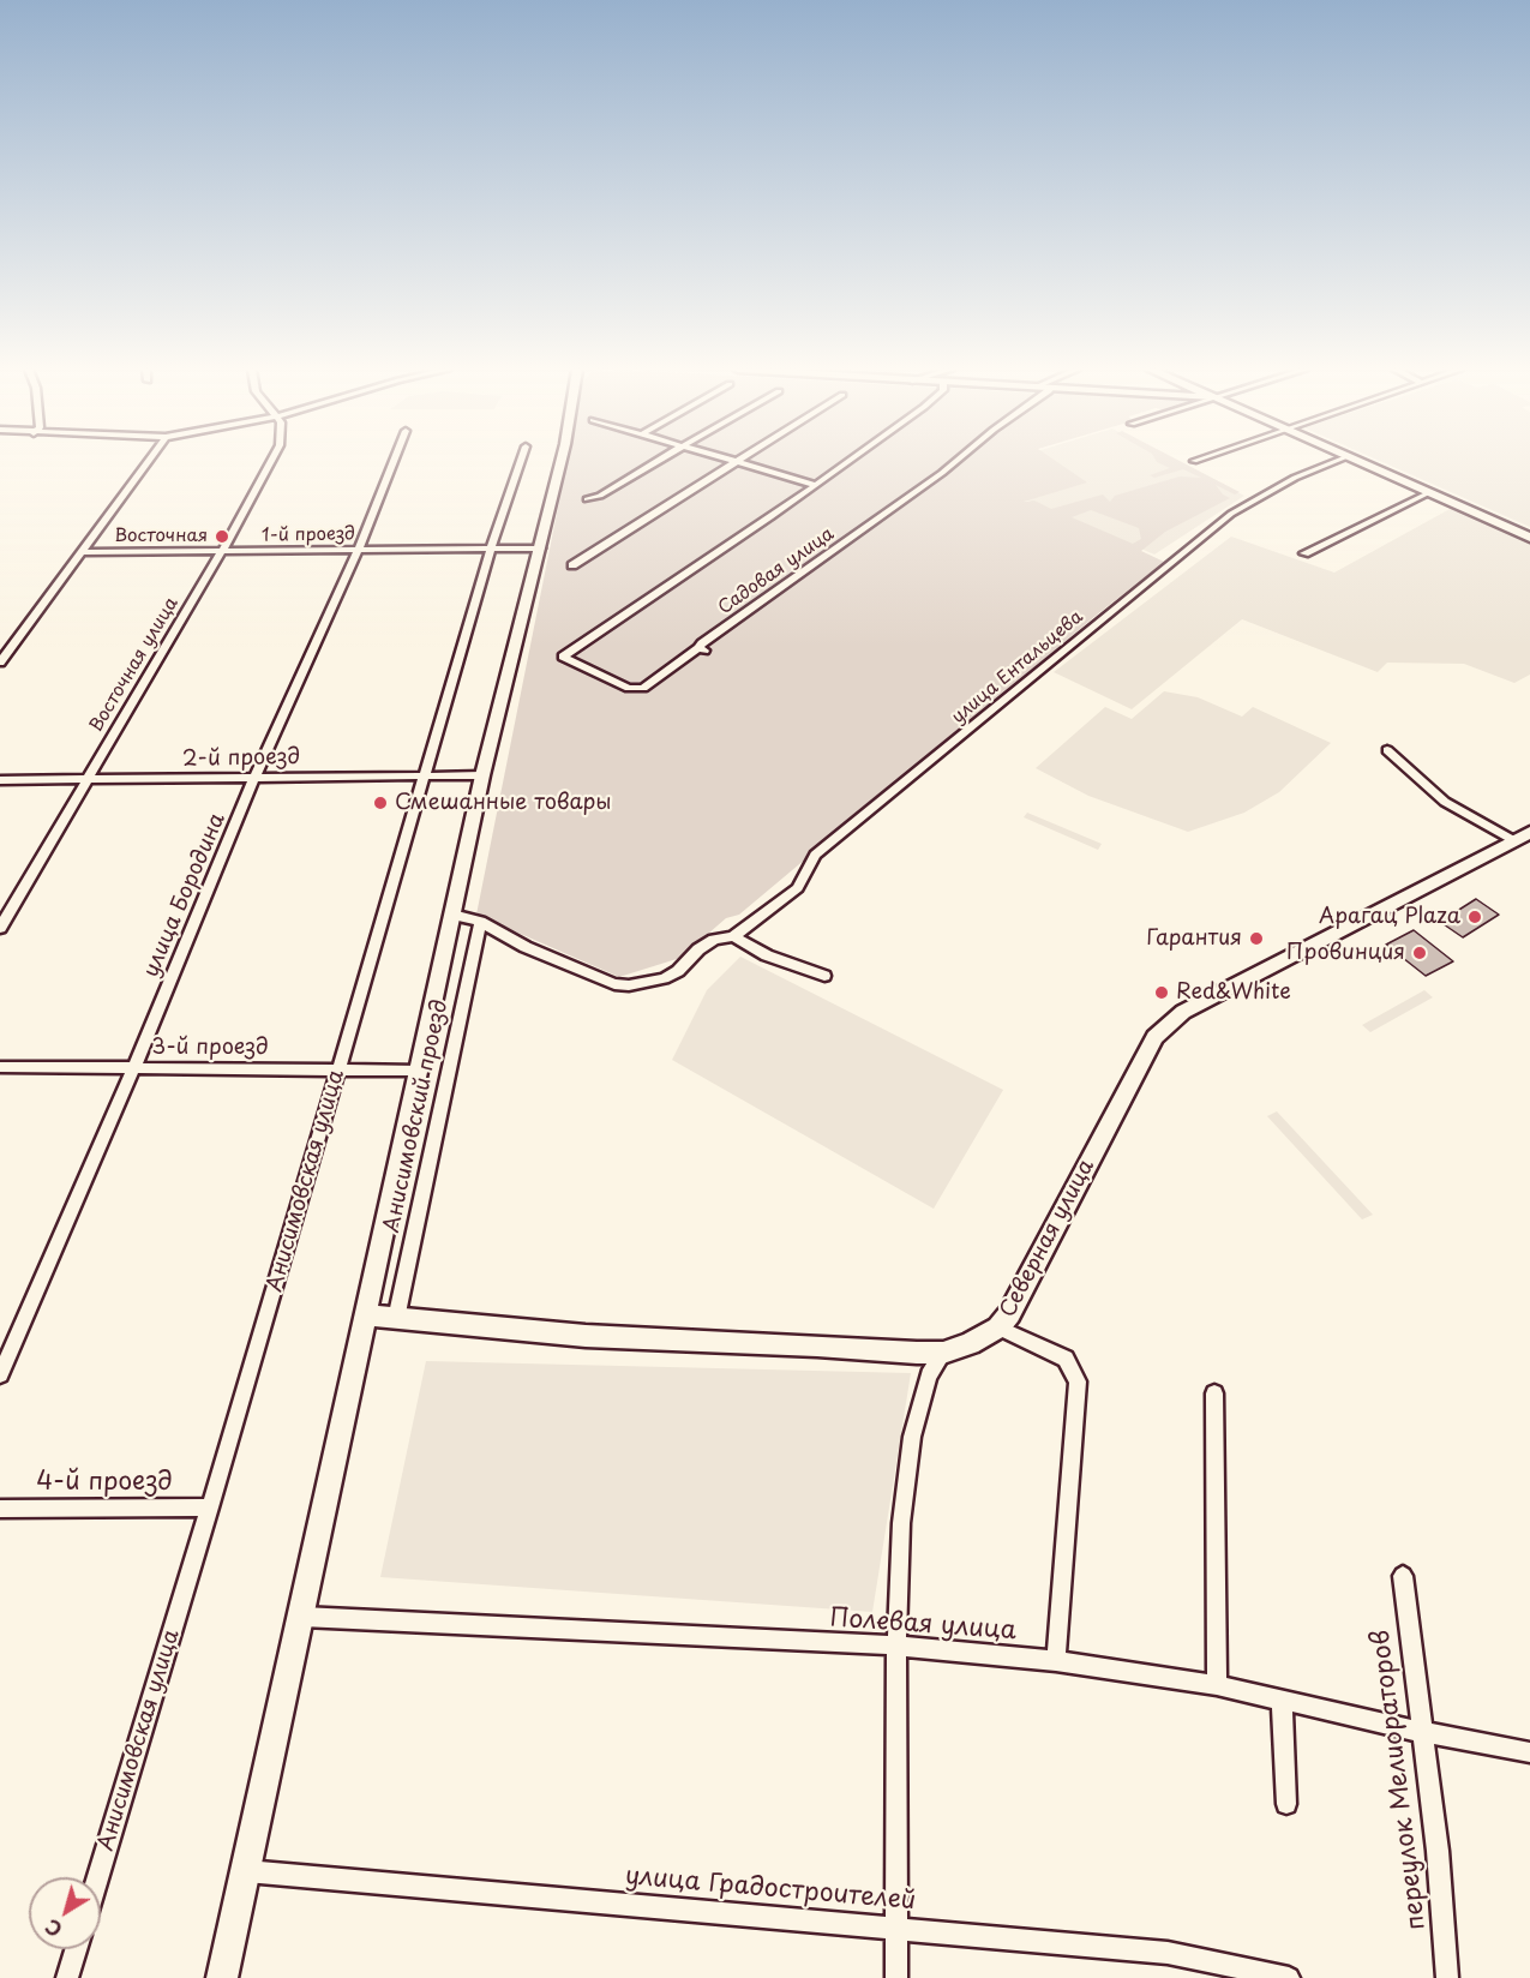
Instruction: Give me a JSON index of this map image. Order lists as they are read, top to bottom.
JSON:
{
  "streets": {
    "street": [
      "1-й проезд",
      "Садовая улица",
      "Восточная улица",
      "улица Ентальцева",
      "2-й проезд",
      "улица Бородина",
      "3-й проезд",
      "Анисимовский проезд",
      "Анисимовская улица",
      "Северная улица",
      "4-й проезд",
      "Полевая улица",
      "переулок Мелиораторов",
      "улица Градостроителей"
    ]
  },
  "crossings": [
    ["1-й проезд", "Восточная улица"],
    ["1-й проезд", "улица Бородина"],
    ["1-й проезд", "Анисимовская улица"],
    ["Восточная улица", "2-й проезд"],
    ["улица Ентальцева", "Анисимовский проезд"],
    ["2-й проезд", "улица Бородина"],
    ["2-й проезд", "Анисимовская улица"],
    ["улица Бородина", "3-й проезд"],
    ["3-й проезд", "Анисимовская улица"],
    ["Анисимовский проезд", "Северная улица"],
    ["Анисимовская улица", "4-й проезд"],
    ["Полевая улица", "переулок Мелиораторов"]
  ],
  "places": [
    "Восточная",
    "Смешанные товары",
    "Арагац Plaza",
    "Гарантия",
    "Провинция",
    "Red&White"
  ],
  "north": "bottom left"
}
